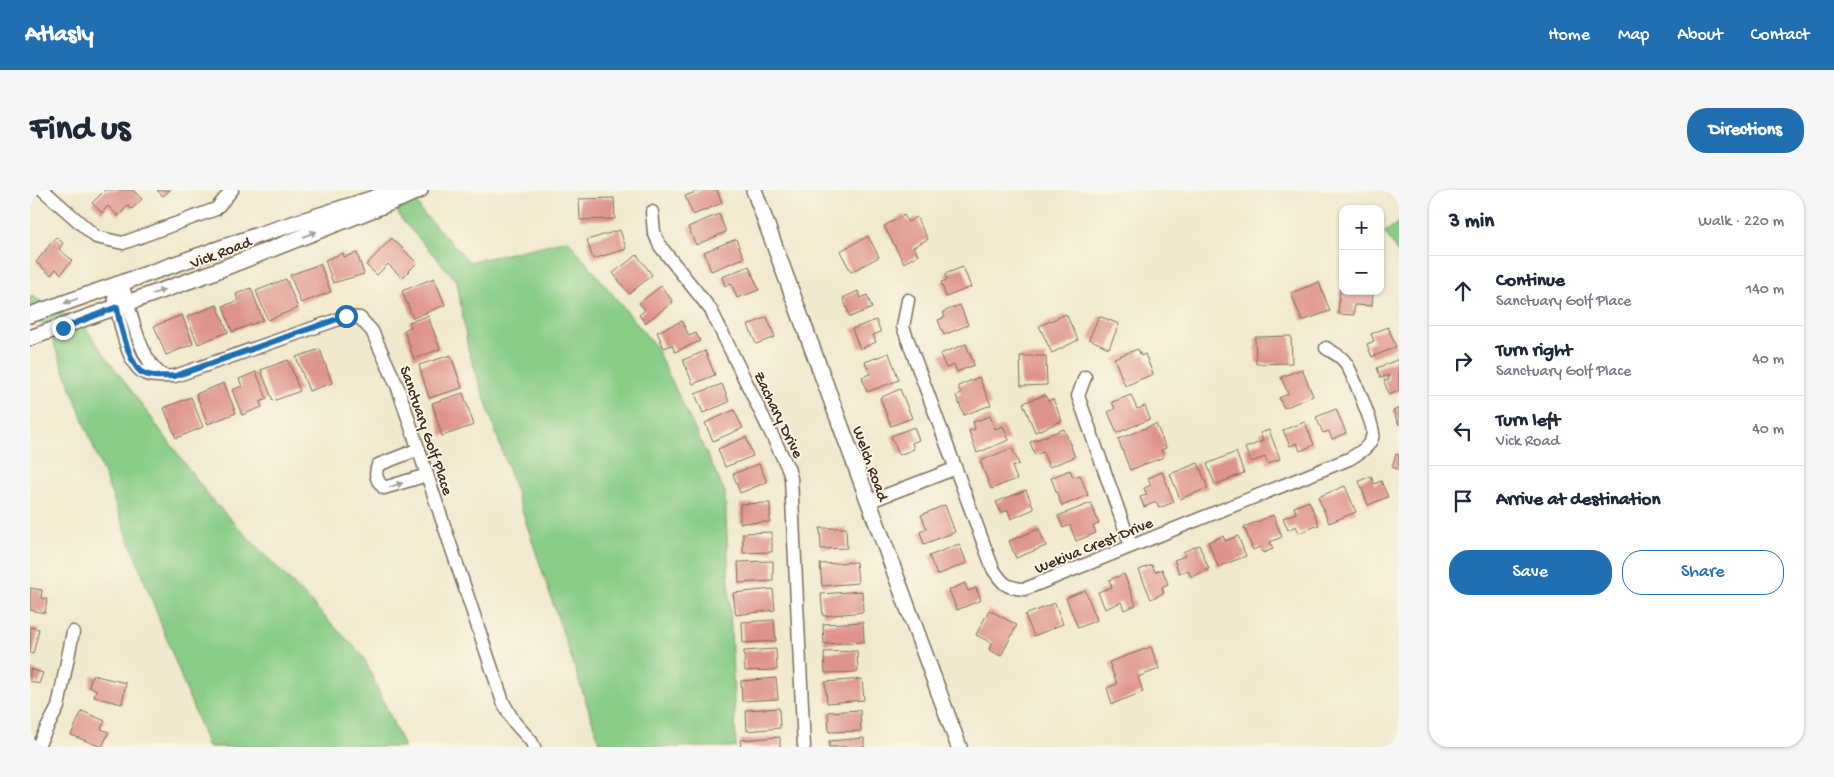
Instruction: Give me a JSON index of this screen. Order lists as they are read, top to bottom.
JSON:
{
  "streets": {
    "street": [
      "Vick Road",
      "Zachary Drive",
      "Sanctuary Golf Place",
      "Welch Road",
      "Wekiva Crest Drive"
    ]
  },
  "crossings": [
    ["Vick Road", "Sanctuary Golf Place"]
  ],
  "page": {
    "header": "Atlasly",
    "nav": [
      "Home",
      "Map",
      "About",
      "Contact"
    ],
    "buttons": [
      "Directions",
      ["Save", "Share"]
    ],
    "title": "Find us",
    "heading": ["3 min", "Walk · 220 m"],
    "map_buttons": ["+", "−"],
    "list": [
      ["Continue", "Sanctuary Golf Place", "140 m"],
      ["Turn right", "Sanctuary Golf Place", "40 m"],
      ["Turn left", "Vick Road", "40 m"],
      "Arrive at destination"
    ]
  }
}
